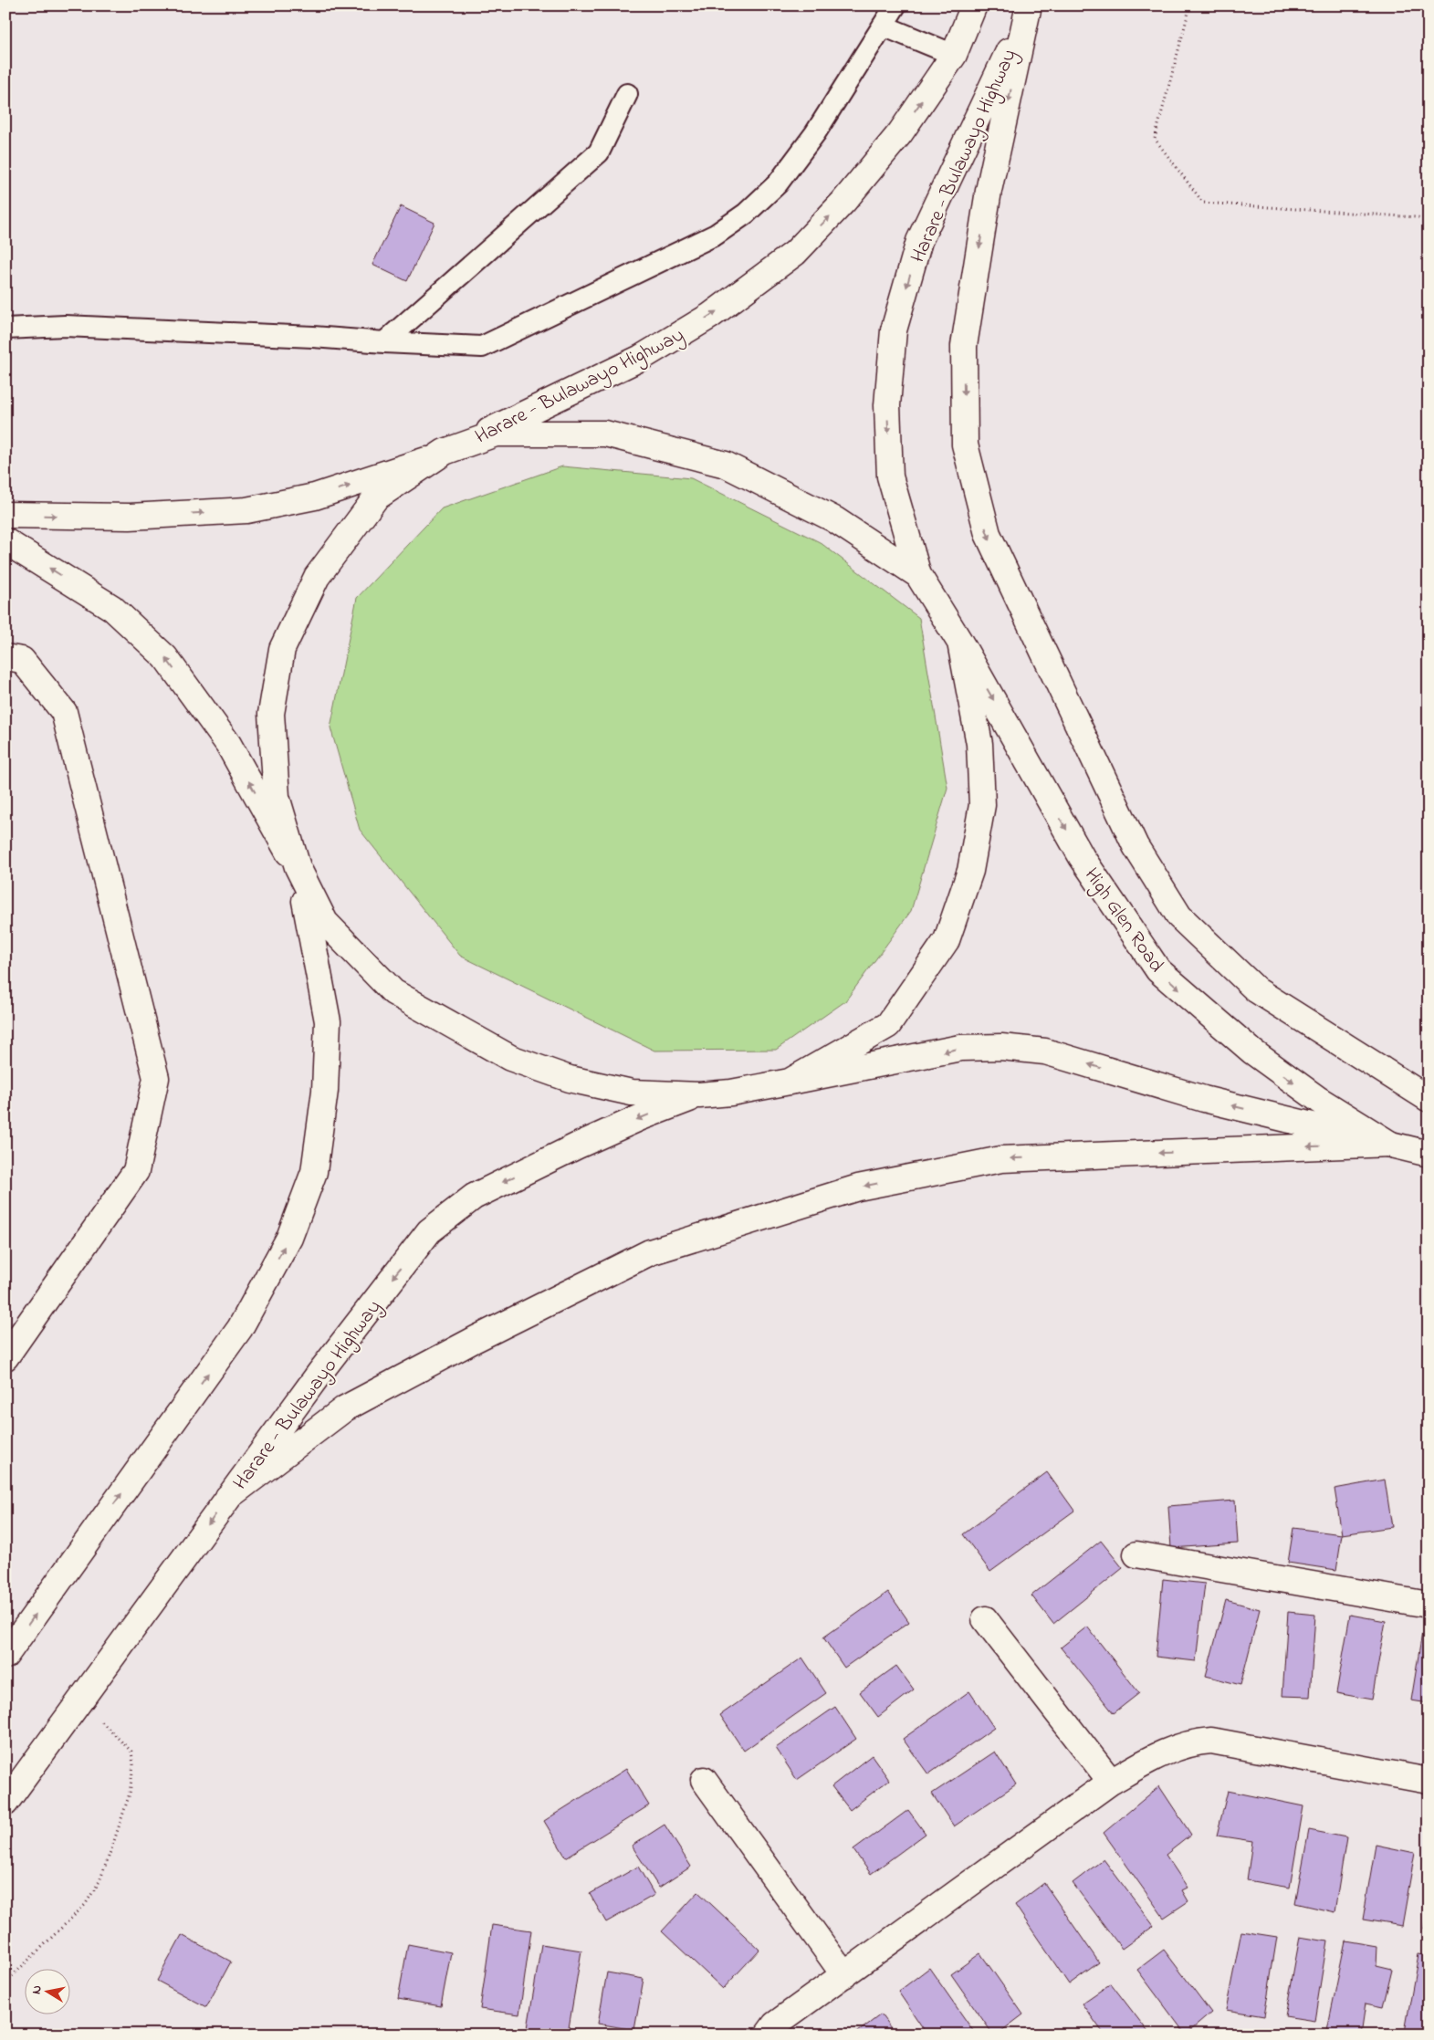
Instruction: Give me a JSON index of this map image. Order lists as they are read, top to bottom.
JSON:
{
  "streets": {
    "main road": ["Harare - Bulawayo Highway", "High Glen Road"]
  },
  "crossings": [
    ["Harare - Bulawayo Highway", "High Glen Road"]
  ],
  "north": "left"
}
